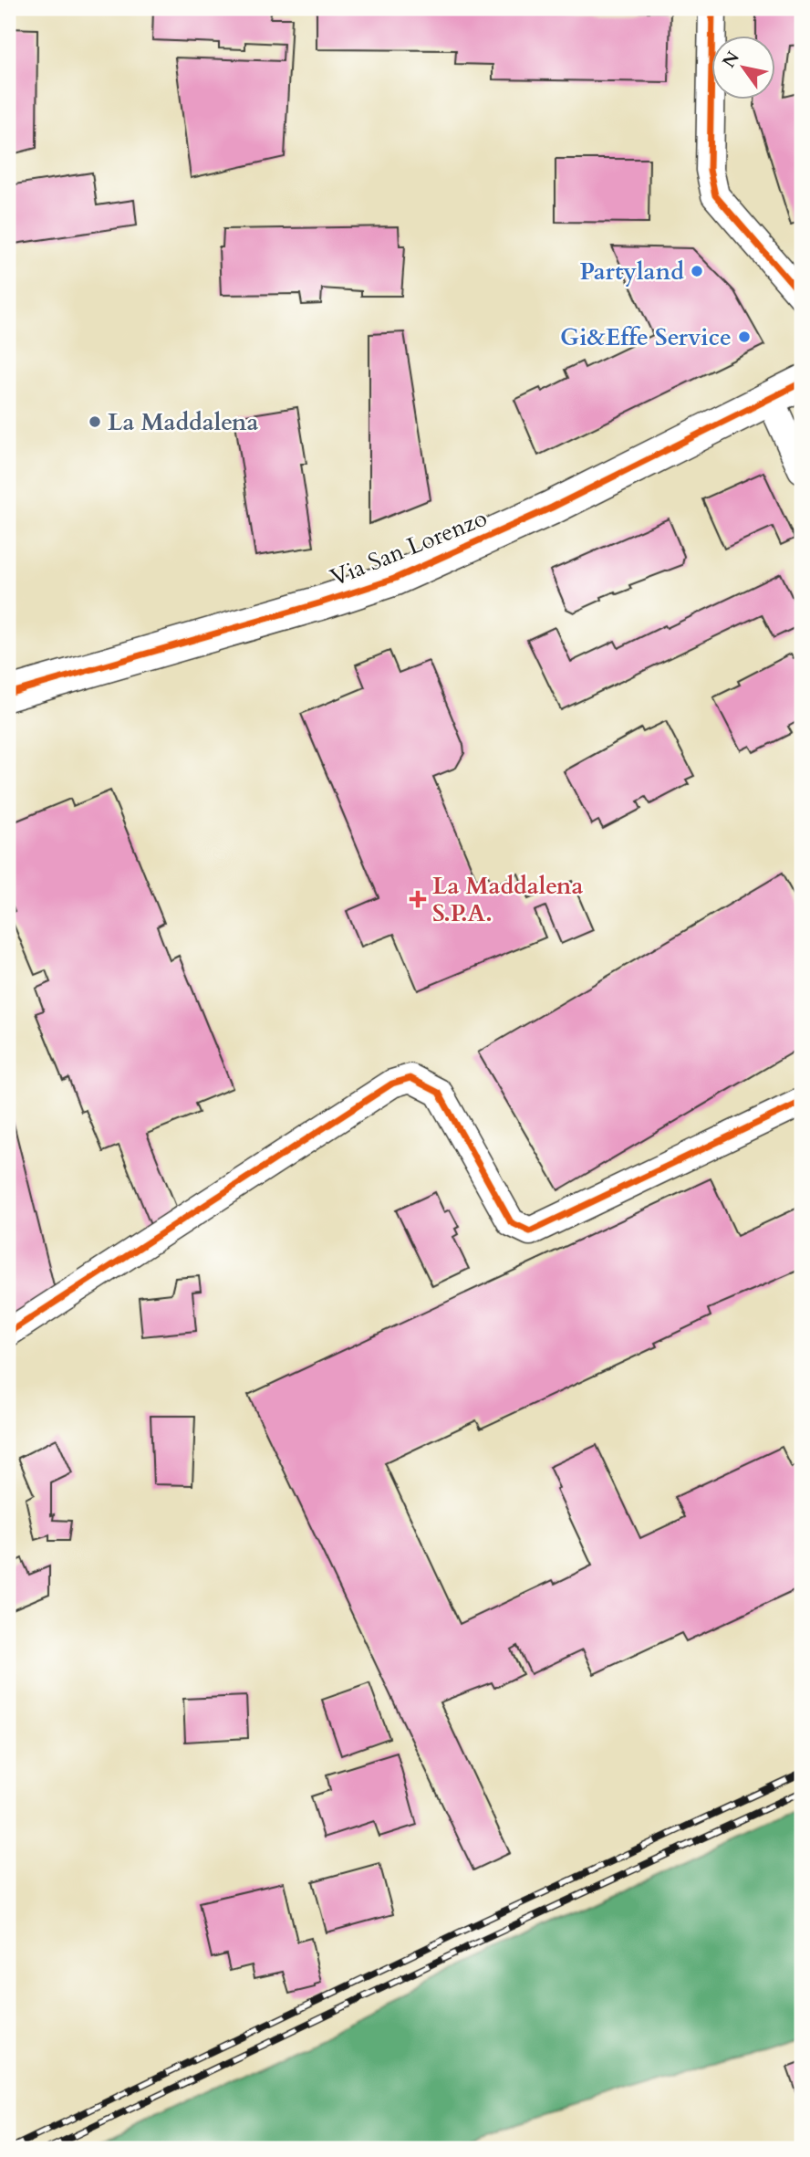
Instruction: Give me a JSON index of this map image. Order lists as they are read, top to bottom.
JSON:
{
  "streets": {
    "street": ["Via San Lorenzo"]
  },
  "places": {
    "other": ["Partyland", "Gi&Effe Service", "La Maddalena"],
    "health": ["La Maddalena S.P.A."]
  },
  "north": "top left"
}
